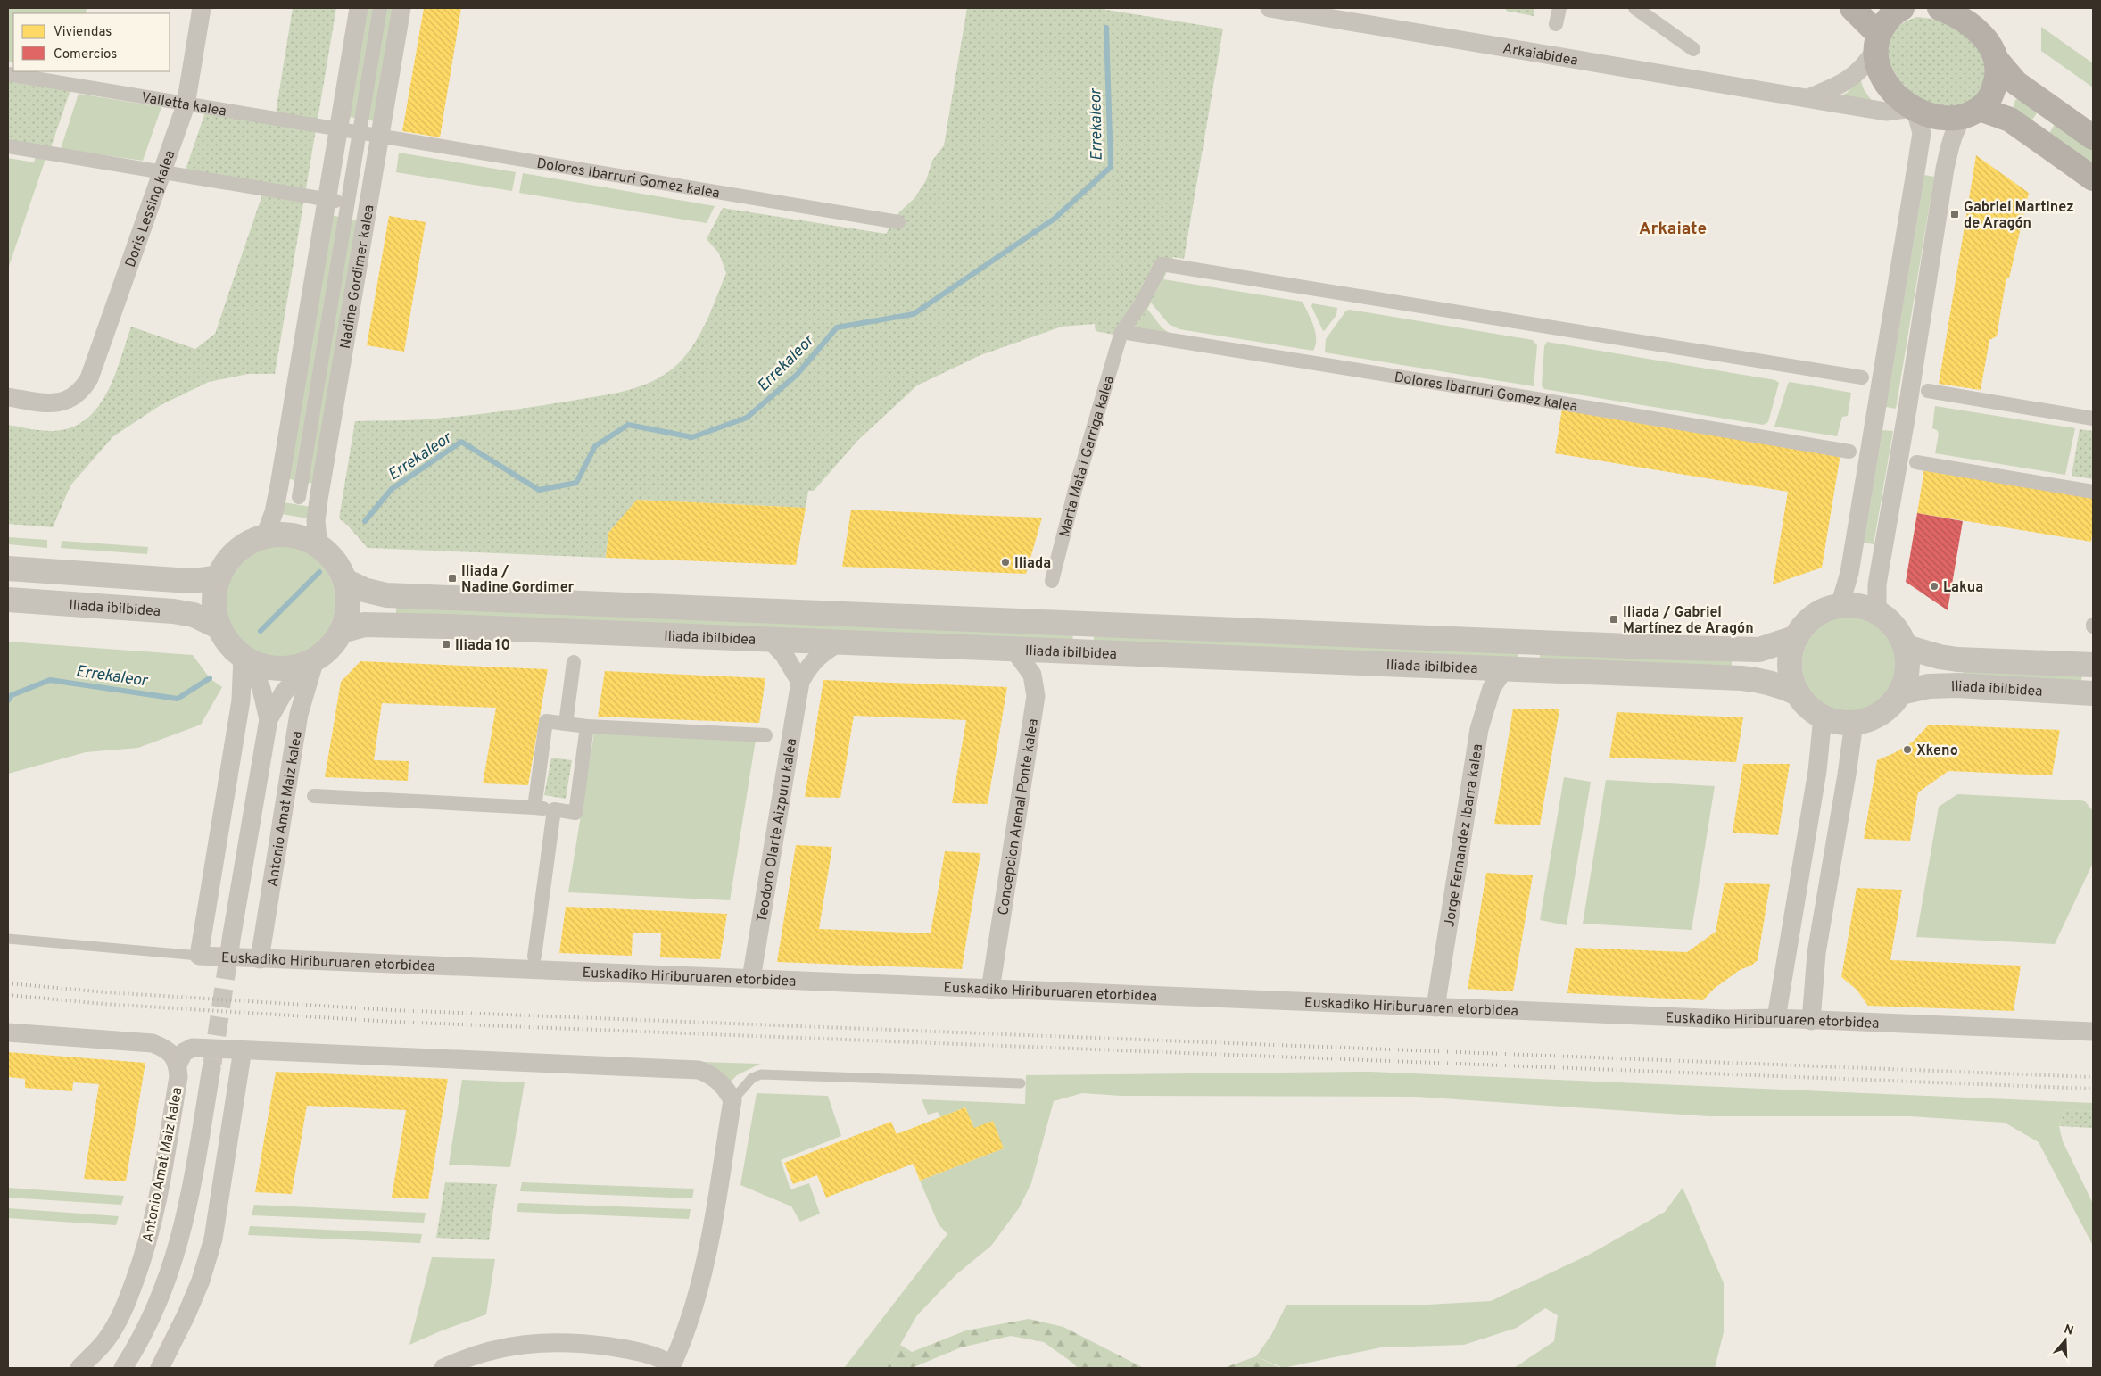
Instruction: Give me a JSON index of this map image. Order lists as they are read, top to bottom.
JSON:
{
  "streets": {
    "street": [
      "Arkaiabidea",
      "Valletta kalea",
      "Dolores Ibarruri Gomez kalea",
      "Doris Lessing kalea",
      "Nadine Gordimer kalea",
      "Marta Mata i Garriga kalea",
      "Iliada ibilbidea",
      "Antonio Amat Maiz kalea",
      "Concepcion Arenal Ponte kalea",
      "Teodoro Olarte Aizpuru kalea",
      "Jorge Fernandez Ibarra kalea",
      "Euskadiko Hiriburuaren etorbidea"
    ]
  },
  "crossings": [
    ["Valletta kalea", "Dolores Ibarruri Gomez kalea"],
    ["Valletta kalea", "Doris Lessing kalea"],
    ["Valletta kalea", "Nadine Gordimer kalea"],
    ["Dolores Ibarruri Gomez kalea", "Nadine Gordimer kalea"],
    ["Dolores Ibarruri Gomez kalea", "Marta Mata i Garriga kalea"],
    ["Nadine Gordimer kalea", "Iliada ibilbidea"],
    ["Nadine Gordimer kalea", "Antonio Amat Maiz kalea"],
    ["Iliada ibilbidea", "Antonio Amat Maiz kalea"],
    ["Iliada ibilbidea", "Concepcion Arenal Ponte kalea"],
    ["Iliada ibilbidea", "Teodoro Olarte Aizpuru kalea"],
    ["Iliada ibilbidea", "Jorge Fernandez Ibarra kalea"],
    ["Antonio Amat Maiz kalea", "Euskadiko Hiriburuaren etorbidea"],
    ["Concepcion Arenal Ponte kalea", "Euskadiko Hiriburuaren etorbidea"],
    ["Teodoro Olarte Aizpuru kalea", "Euskadiko Hiriburuaren etorbidea"],
    ["Jorge Fernandez Ibarra kalea", "Euskadiko Hiriburuaren etorbidea"]
  ],
  "districts": ["Arkaiate"],
  "water": ["Errekaleor"],
  "places": {
    "transit": [
      "Gabriel Martinez de Aragón",
      "Iliada / Nadine Gordimer",
      "Iliada / Gabriel Martínez de Aragón",
      "Iliada 10"
    ],
    "other": ["Iliada", "Lakua", "Xkeno"]
  },
  "legend": ["Viviendas", "Comercios"],
  "north": "top"
}
